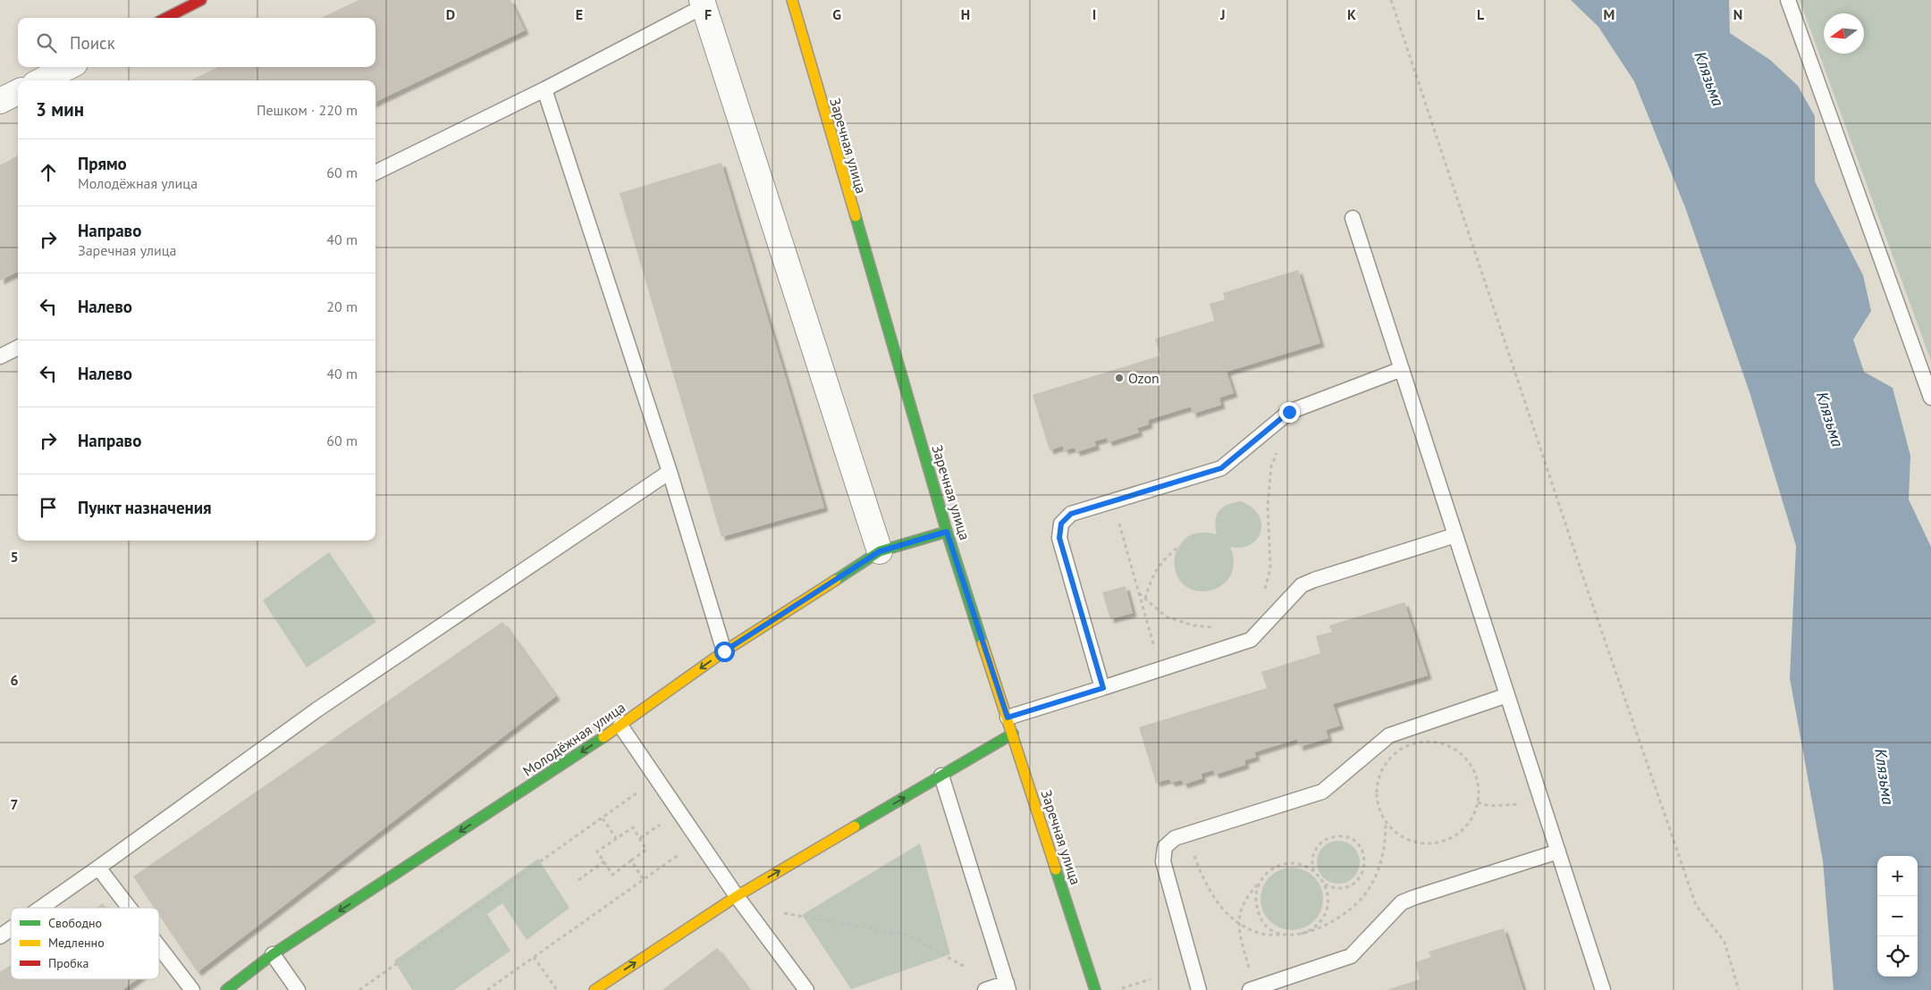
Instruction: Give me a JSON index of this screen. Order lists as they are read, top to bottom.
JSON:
{
  "streets": {
    "street": ["Заречная улица", "Молодёжная улица"]
  },
  "crossings": [
    ["Заречная улица", "Молодёжная улица"]
  ],
  "one_way": ["Молодёжная улица"],
  "water": ["Клязьма"],
  "places": ["Ozon"],
  "legend": ["Свободно", "Медленно", "Пробка"],
  "north": "left",
  "page": {
    "search": "Поиск",
    "heading": ["3 мин", "Пешком · 220 m"],
    "list": [
      ["Прямо", "Молодёжная улица", "60 m"],
      ["Направо", "Заречная улица", "40 m"],
      ["Налево", "20 m"],
      ["Налево", "40 m"],
      ["Направо", "60 m"],
      "Пункт назначения"
    ],
    "map_buttons": ["+", "−"]
  },
  "grid": {
    "columns": [
      "D",
      "E",
      "F",
      "G",
      "H",
      "I",
      "J",
      "K",
      "L",
      "M",
      "N"
    ],
    "rows": ["5", "6", "7"]
  }
}
